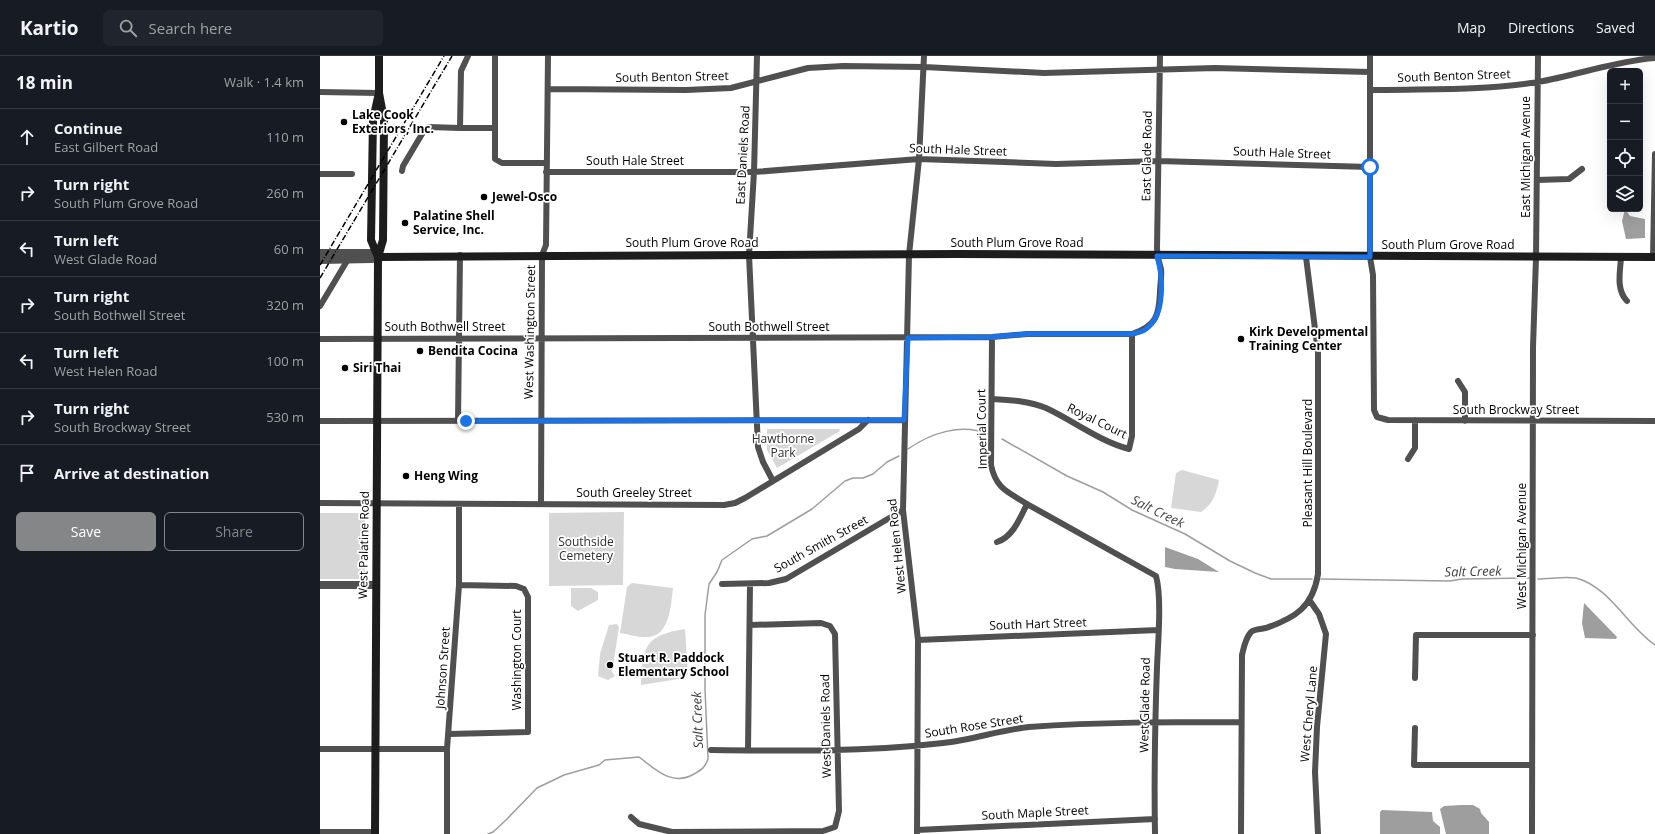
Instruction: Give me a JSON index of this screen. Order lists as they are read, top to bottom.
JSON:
{
  "streets": {
    "main road": ["South Plum Grove Road", "West Palatine Road"],
    "street": [
      "South Benton Street",
      "South Hale Street",
      "East Daniels Road",
      "East Glade Road",
      "East Michigan Avenue",
      "South Bothwell Street",
      "West Washington Street",
      "South Brockway Street",
      "Royal Court",
      "Imperial Court",
      "Pleasant Hill Boulevard",
      "South Greeley Street",
      "South Smith Street",
      "West Helen Road",
      "West Michigan Avenue",
      "South Hart Street",
      "Washington Court",
      "Johnson Street",
      "West Glade Road",
      "West Cheryl Lane",
      "West Daniels Road",
      "South Rose Street",
      "South Maple Street"
    ]
  },
  "crossings": [
    ["South Benton Street", "East Daniels Road"],
    ["South Benton Street", "East Glade Road"],
    ["South Benton Street", "East Michigan Avenue"],
    ["South Benton Street", "West Washington Street"],
    ["South Benton Street", "West Helen Road"],
    ["South Hale Street", "East Daniels Road"],
    ["South Hale Street", "East Glade Road"],
    ["South Hale Street", "West Washington Street"],
    ["South Hale Street", "West Helen Road"],
    ["East Daniels Road", "South Plum Grove Road"],
    ["East Glade Road", "South Plum Grove Road"],
    ["East Glade Road", "South Bothwell Street"],
    ["East Michigan Avenue", "South Plum Grove Road"],
    ["East Michigan Avenue", "West Michigan Avenue"],
    ["South Plum Grove Road", "South Bothwell Street"],
    ["South Plum Grove Road", "West Washington Street"],
    ["South Plum Grove Road", "South Brockway Street"],
    ["South Plum Grove Road", "Pleasant Hill Boulevard"],
    ["South Plum Grove Road", "West Palatine Road"],
    ["South Plum Grove Road", "West Helen Road"],
    ["South Plum Grove Road", "West Michigan Avenue"],
    ["South Bothwell Street", "West Washington Street"],
    ["South Bothwell Street", "Royal Court"],
    ["South Bothwell Street", "Imperial Court"],
    ["South Bothwell Street", "West Palatine Road"],
    ["South Bothwell Street", "West Helen Road"],
    ["West Washington Street", "South Greeley Street"],
    ["South Brockway Street", "West Michigan Avenue"],
    ["Royal Court", "Imperial Court"],
    ["Imperial Court", "West Glade Road"],
    ["Pleasant Hill Boulevard", "West Cheryl Lane"],
    ["South Greeley Street", "West Palatine Road"],
    ["South Greeley Street", "Johnson Street"],
    ["South Smith Street", "West Helen Road"],
    ["West Helen Road", "South Hart Street"],
    ["West Helen Road", "South Rose Street"],
    ["West Helen Road", "South Maple Street"],
    ["South Hart Street", "West Glade Road"],
    ["Washington Court", "Johnson Street"],
    ["West Glade Road", "South Rose Street"],
    ["West Glade Road", "South Maple Street"],
    ["West Daniels Road", "South Rose Street"]
  ],
  "water": ["Salt Creek"],
  "parks": ["Hawthorne Park", "Southside Cemetery"],
  "places": [
    "Lake Cook Exteriors, Inc.",
    "Jewel-Osco",
    "Palatine Shell Service, Inc.",
    "Kirk Developmental Training Center",
    "Bendita Cocina",
    "Siri Thai",
    "Heng Wing",
    "Stuart R. Paddock Elementary School"
  ],
  "page": {
    "header": "Kartio",
    "search": "Search here",
    "nav": ["Map", "Directions", "Saved"],
    "heading": ["18 min", "Walk · 1.4 km"],
    "map_buttons": ["+", "−"],
    "list": [
      ["Continue", "East Gilbert Road", "110 m"],
      ["Turn right", "South Plum Grove Road", "260 m"],
      ["Turn left", "West Glade Road", "60 m"],
      ["Turn right", "South Bothwell Street", "320 m"],
      ["Turn left", "West Helen Road", "100 m"],
      ["Turn right", "South Brockway Street", "530 m"],
      "Arrive at destination"
    ],
    "buttons": ["Save", "Share"]
  }
}
